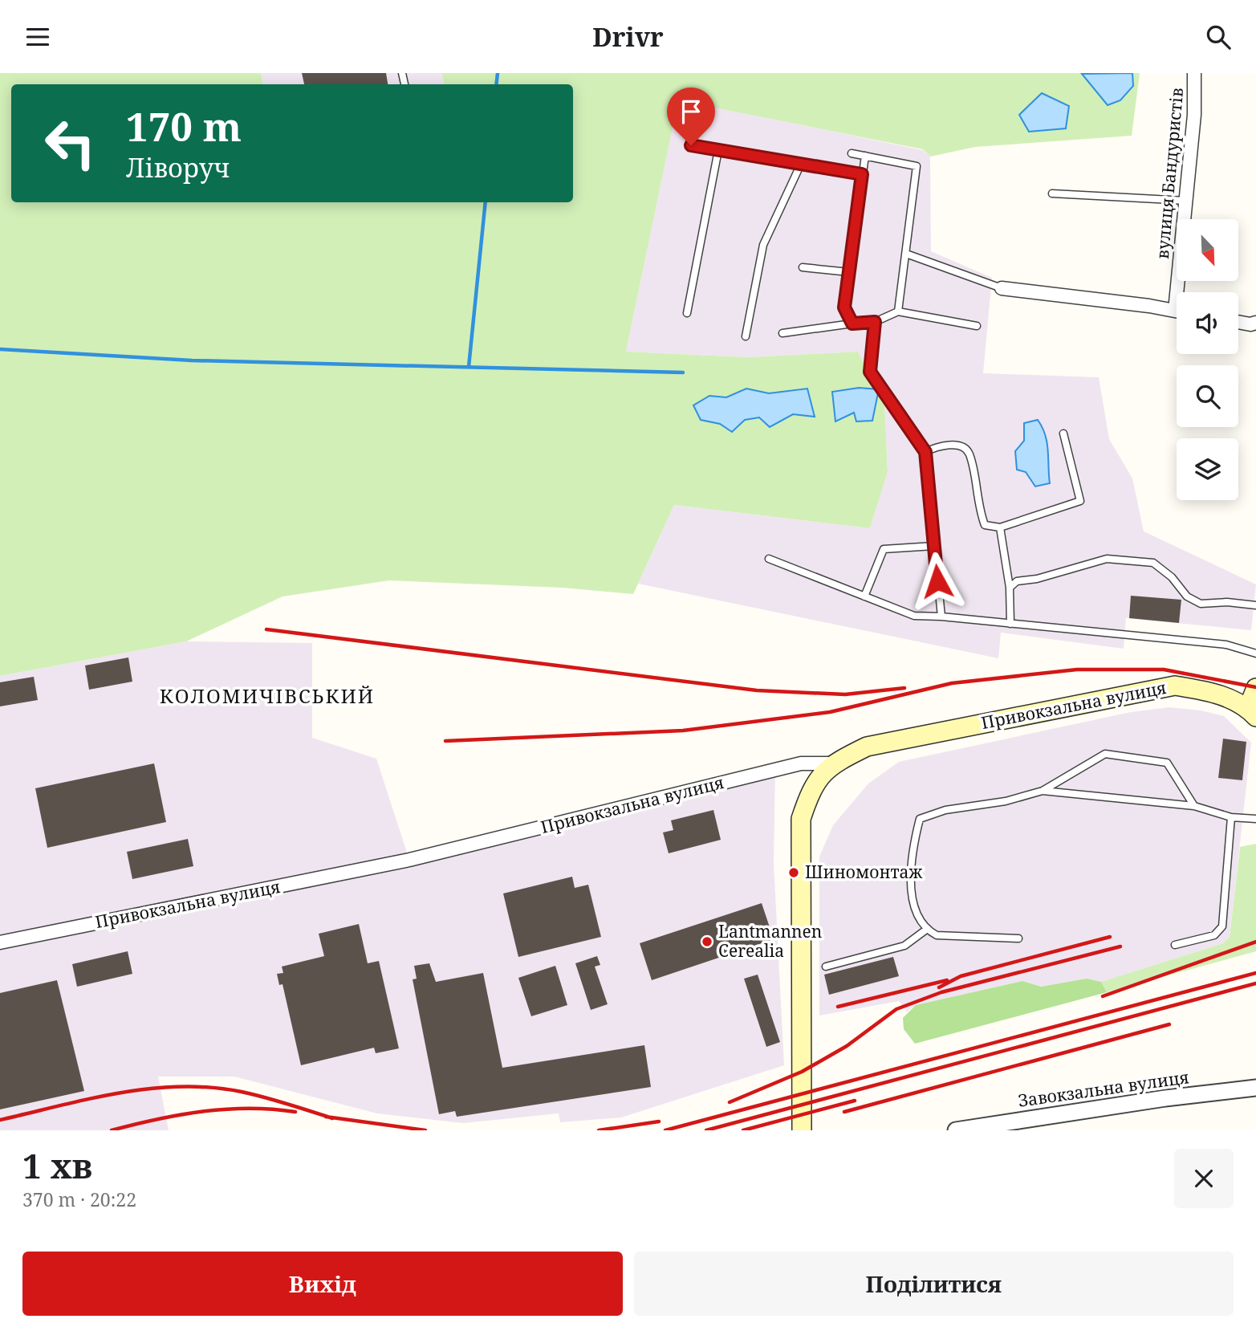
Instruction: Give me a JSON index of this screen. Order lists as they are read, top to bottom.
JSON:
{
  "streets": {
    "main road": ["Привокзальна вулиця"],
    "street": ["вулиця Бандуристів", "Завокзальна вулиця"]
  },
  "districts": ["КОЛОМИЧІВСЬКИЙ"],
  "places": ["Шиномонтаж", "Lantmannen Cerealia"],
  "north": "bottom right",
  "page": {
    "header": "Drivr",
    "turn": ["170 m", "Ліворуч"],
    "heading": ["1 хв", "370 m · 20:22"],
    "buttons": ["Вихід", "Поділитися"]
  }
}
